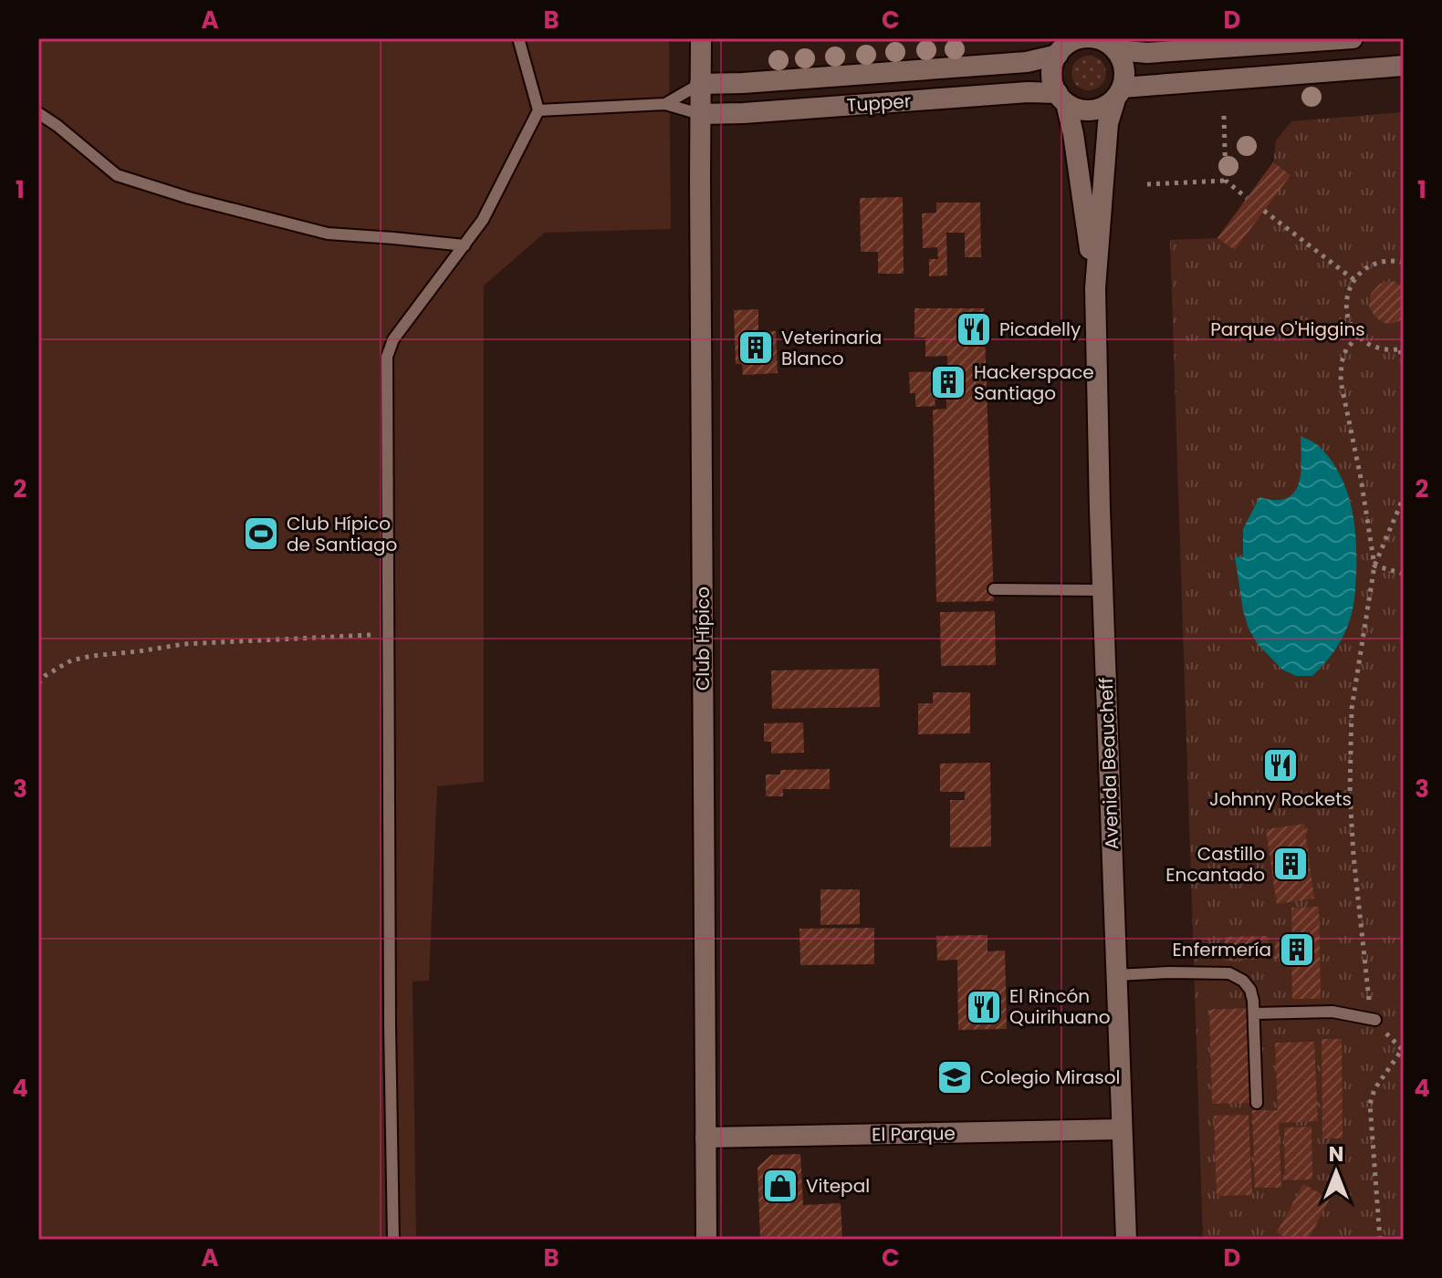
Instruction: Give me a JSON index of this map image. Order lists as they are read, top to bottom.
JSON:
{
  "streets": {
    "main road": [
      "Tupper",
      "Club Hípico",
      "Avenida Beaucheff",
      "El Parque"
    ]
  },
  "crossings": [
    ["Tupper", "Club Hípico"],
    ["Tupper", "Avenida Beaucheff"],
    ["Club Hípico", "El Parque"],
    ["Avenida Beaucheff", "El Parque"]
  ],
  "parks": ["Parque O'Higgins"],
  "places": {
    "restaurant": ["Picadelly", "Johnny Rockets", "El Rincón Quirihuano"],
    "building": [
      "Veterinaria Blanco",
      "Hackerspace Santiago",
      "Castillo Encantado",
      "Enfermería"
    ],
    "sports": ["Club Hípico de Santiago"],
    "school or university": ["Colegio Mirasol"],
    "shop": ["Vitepal"]
  },
  "north": "top",
  "grid": {
    "columns": [
      "A",
      "B",
      "C",
      "D"
    ],
    "rows": [
      "1",
      "2",
      "3",
      "4"
    ]
  }
}
